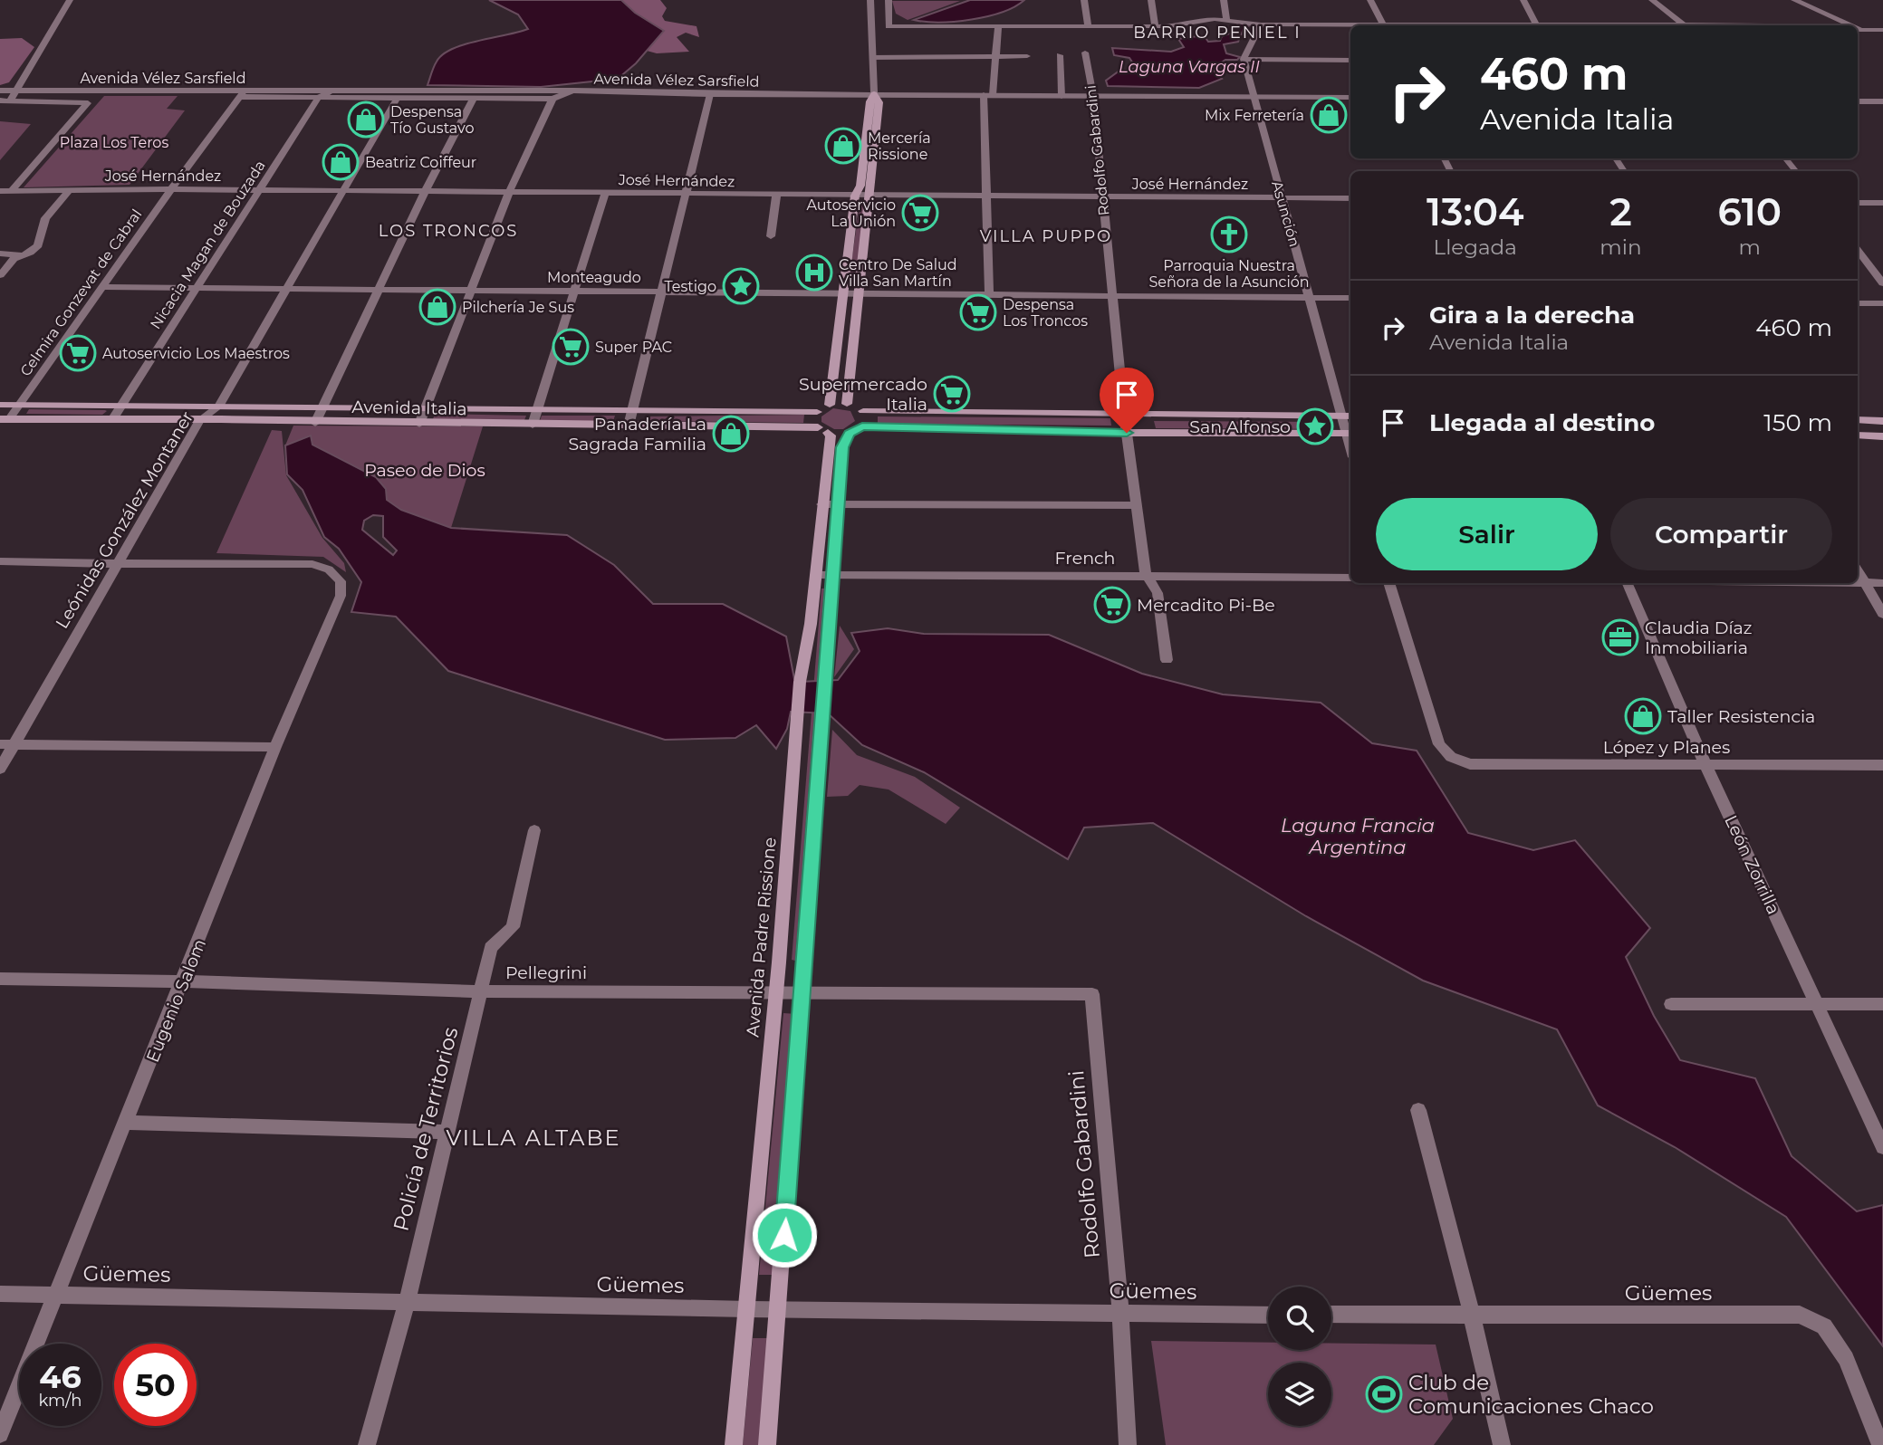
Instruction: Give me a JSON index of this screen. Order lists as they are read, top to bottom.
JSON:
{
  "streets": {
    "main road": ["Avenida Italia", "Avenida Padre Rissione"],
    "street": [
      "Avenida Vélez Sarsfield",
      "Rodolfo Gabardini",
      "José Hernández",
      "Asunción",
      "Nicacia Magan de Bouzada",
      "Monteagudo",
      "Celmira Gonzevat de Cabral",
      "Leónidas González Montaner",
      "French",
      "López y Planes",
      "León Zorrilla",
      "Pellegrini",
      "Eugenio Salom",
      "Policía de Territorios",
      "Güemes"
    ]
  },
  "crossings": [
    ["Avenida Vélez Sarsfield", "Rodolfo Gabardini"],
    ["Avenida Vélez Sarsfield", "José Hernández"],
    ["Avenida Vélez Sarsfield", "Asunción"],
    ["Avenida Vélez Sarsfield", "Nicacia Magan de Bouzada"],
    ["Avenida Vélez Sarsfield", "Celmira Gonzevat de Cabral"],
    ["Avenida Vélez Sarsfield", "Leónidas González Montaner"],
    ["Rodolfo Gabardini", "José Hernández"],
    ["Rodolfo Gabardini", "Monteagudo"],
    ["Rodolfo Gabardini", "French"],
    ["Rodolfo Gabardini", "Pellegrini"],
    ["Rodolfo Gabardini", "Güemes"],
    ["José Hernández", "Asunción"],
    ["José Hernández", "Nicacia Magan de Bouzada"],
    ["José Hernández", "Celmira Gonzevat de Cabral"],
    ["José Hernández", "Leónidas González Montaner"],
    ["Asunción", "Monteagudo"],
    ["Nicacia Magan de Bouzada", "Monteagudo"],
    ["Nicacia Magan de Bouzada", "Avenida Italia"],
    ["Monteagudo", "Celmira Gonzevat de Cabral"],
    ["Monteagudo", "Leónidas González Montaner"],
    ["Celmira Gonzevat de Cabral", "Avenida Italia"],
    ["Avenida Italia", "Leónidas González Montaner"],
    ["Avenida Italia", "Avenida Padre Rissione"],
    ["Leónidas González Montaner", "Eugenio Salom"],
    ["French", "Avenida Padre Rissione"],
    ["López y Planes", "León Zorrilla"],
    ["Avenida Padre Rissione", "Pellegrini"],
    ["Avenida Padre Rissione", "Güemes"],
    ["Pellegrini", "Eugenio Salom"],
    ["Pellegrini", "Policía de Territorios"],
    ["Eugenio Salom", "Güemes"],
    ["Policía de Territorios", "Güemes"]
  ],
  "districts": [
    "BARRIO PENIEL I",
    "LOS TRONCOS",
    "VILLA PUPPO",
    "VILLA ALTABE"
  ],
  "water": ["Laguna Vargas II", "Laguna Francia Argentina"],
  "parks": ["Plaza Los Teros", "Paseo de Dios"],
  "places": {
    "shop": [
      "Mix Ferretería",
      "Despensa Tío Gustavo",
      "Mercería Rissione",
      "Beatriz Coiffeur",
      "Pilchería Je Sus",
      "Panadería La Sagrada Familia",
      "Taller Resistencia"
    ],
    "supermarket": [
      "Autoservicio La Unión",
      "Despensa Los Troncos",
      "Super PAC",
      "Autoservicio Los Maestros",
      "Supermercado Italia",
      "Mercadito Pi-Be"
    ],
    "church": ["Parroquia Nuestra Señora de la Asunción"],
    "hospital": ["Centro De Salud Villa San Martín"],
    "place": ["Testigo", "San Alfonso"],
    "office": ["Claudia Díaz Inmobiliaria"],
    "sports": ["Club de Comunicaciones Chaco"]
  },
  "page": {
    "turn": ["460 m", "Avenida Italia"],
    "eta": [
      "13:04",
      "Llegada",
      "2",
      "min",
      "610",
      "m"
    ],
    "list": [
      {
        "name": "Gira a la derecha",
        "note": "Avenida Italia",
        "value": "460 m"
      },
      {
        "name": "Llegada al destino",
        "value": "150 m"
      }
    ],
    "buttons": ["Salir", "Compartir"],
    "speed": "46 km/h",
    "limit": "50"
  }
}
